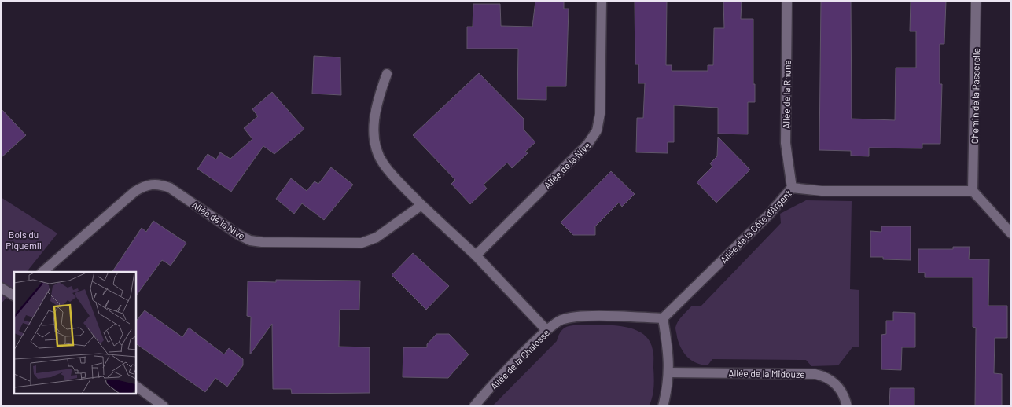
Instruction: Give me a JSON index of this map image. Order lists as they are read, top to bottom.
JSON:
{
  "streets": {
    "street": [
      "Allée de la Rhune",
      "Chemin de la Passerelle",
      "Allée de la Nive",
      "Allée de la Côte d'Argent",
      "Allée de la Chalosse",
      "Allée de la Midouze"
    ]
  },
  "crossings": [
    ["Allée de la Rhune", "Allée de la Côte d'Argent"],
    ["Chemin de la Passerelle", "Allée de la Côte d'Argent"],
    ["Allée de la Côte d'Argent", "Allée de la Chalosse"]
  ],
  "parks": ["Bois du Piquemil"]
}
